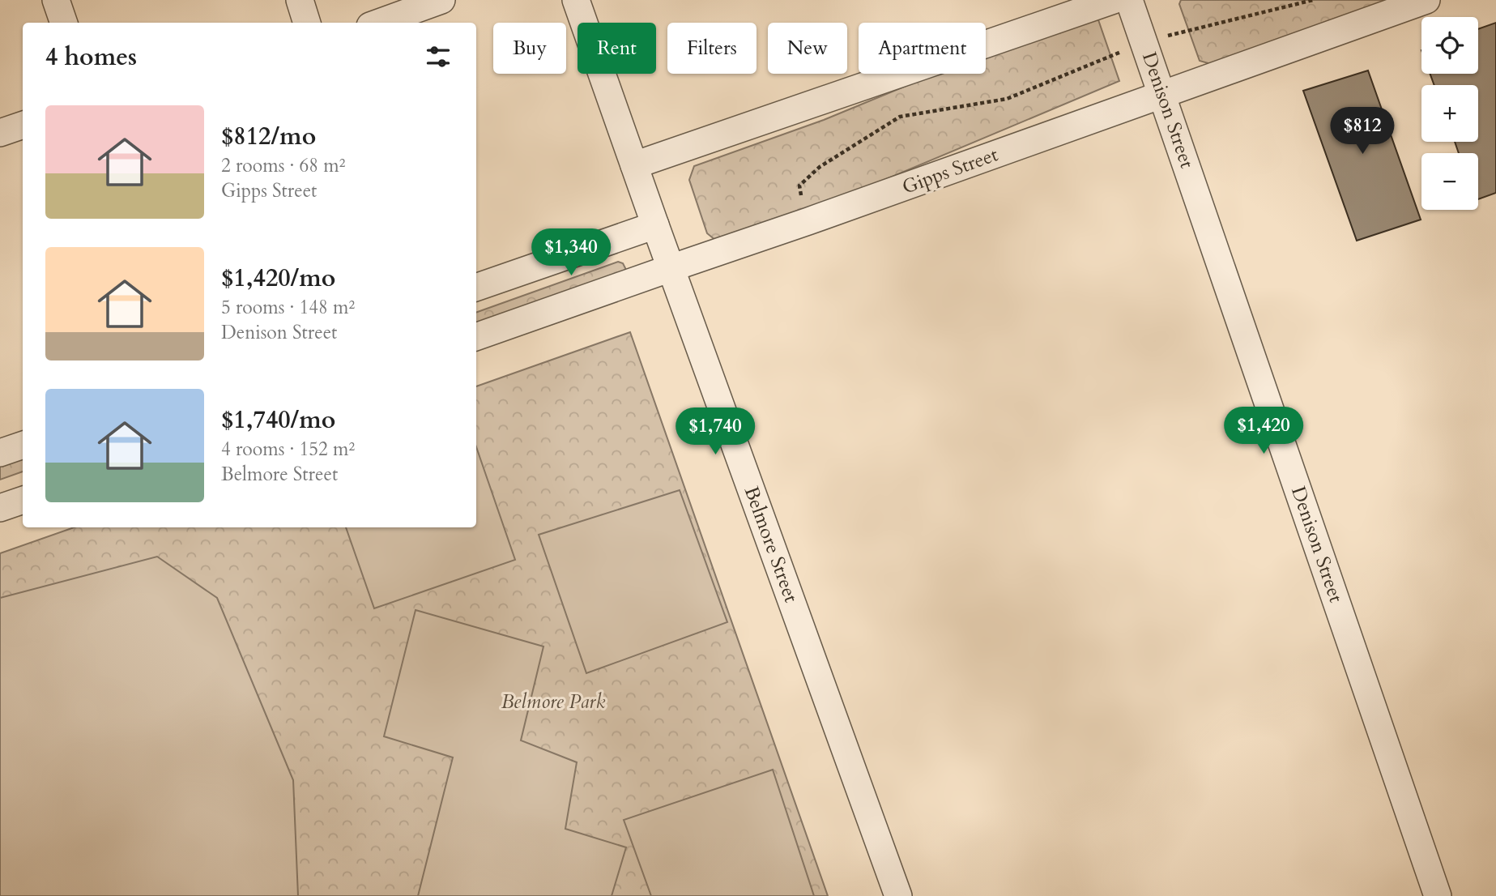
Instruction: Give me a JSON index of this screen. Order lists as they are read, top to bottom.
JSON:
{
  "streets": {
    "street": ["Denison Street", "Gipps Street", "Belmore Street"]
  },
  "crossings": [
    ["Denison Street", "Gipps Street"],
    ["Gipps Street", "Belmore Street"]
  ],
  "parks": ["Belmore Park"],
  "page": {
    "map_buttons": ["+", "−"],
    "chip": [
      "Buy",
      "Rent",
      "Filters",
      "New",
      "Apartment"
    ],
    "heading": "4 homes",
    "list": [
      {
        "name": "$812/mo",
        "note": "2 rooms · 68 m² · Gipps Street"
      },
      {
        "name": "$1,420/mo",
        "note": "5 rooms · 148 m² · Denison Street"
      },
      {
        "name": "$1,740/mo",
        "note": "4 rooms · 152 m² · Belmore Street"
      }
    ],
    "price": [
      "$812",
      "$1,340",
      "$1,420",
      "$1,740"
    ]
  }
}
